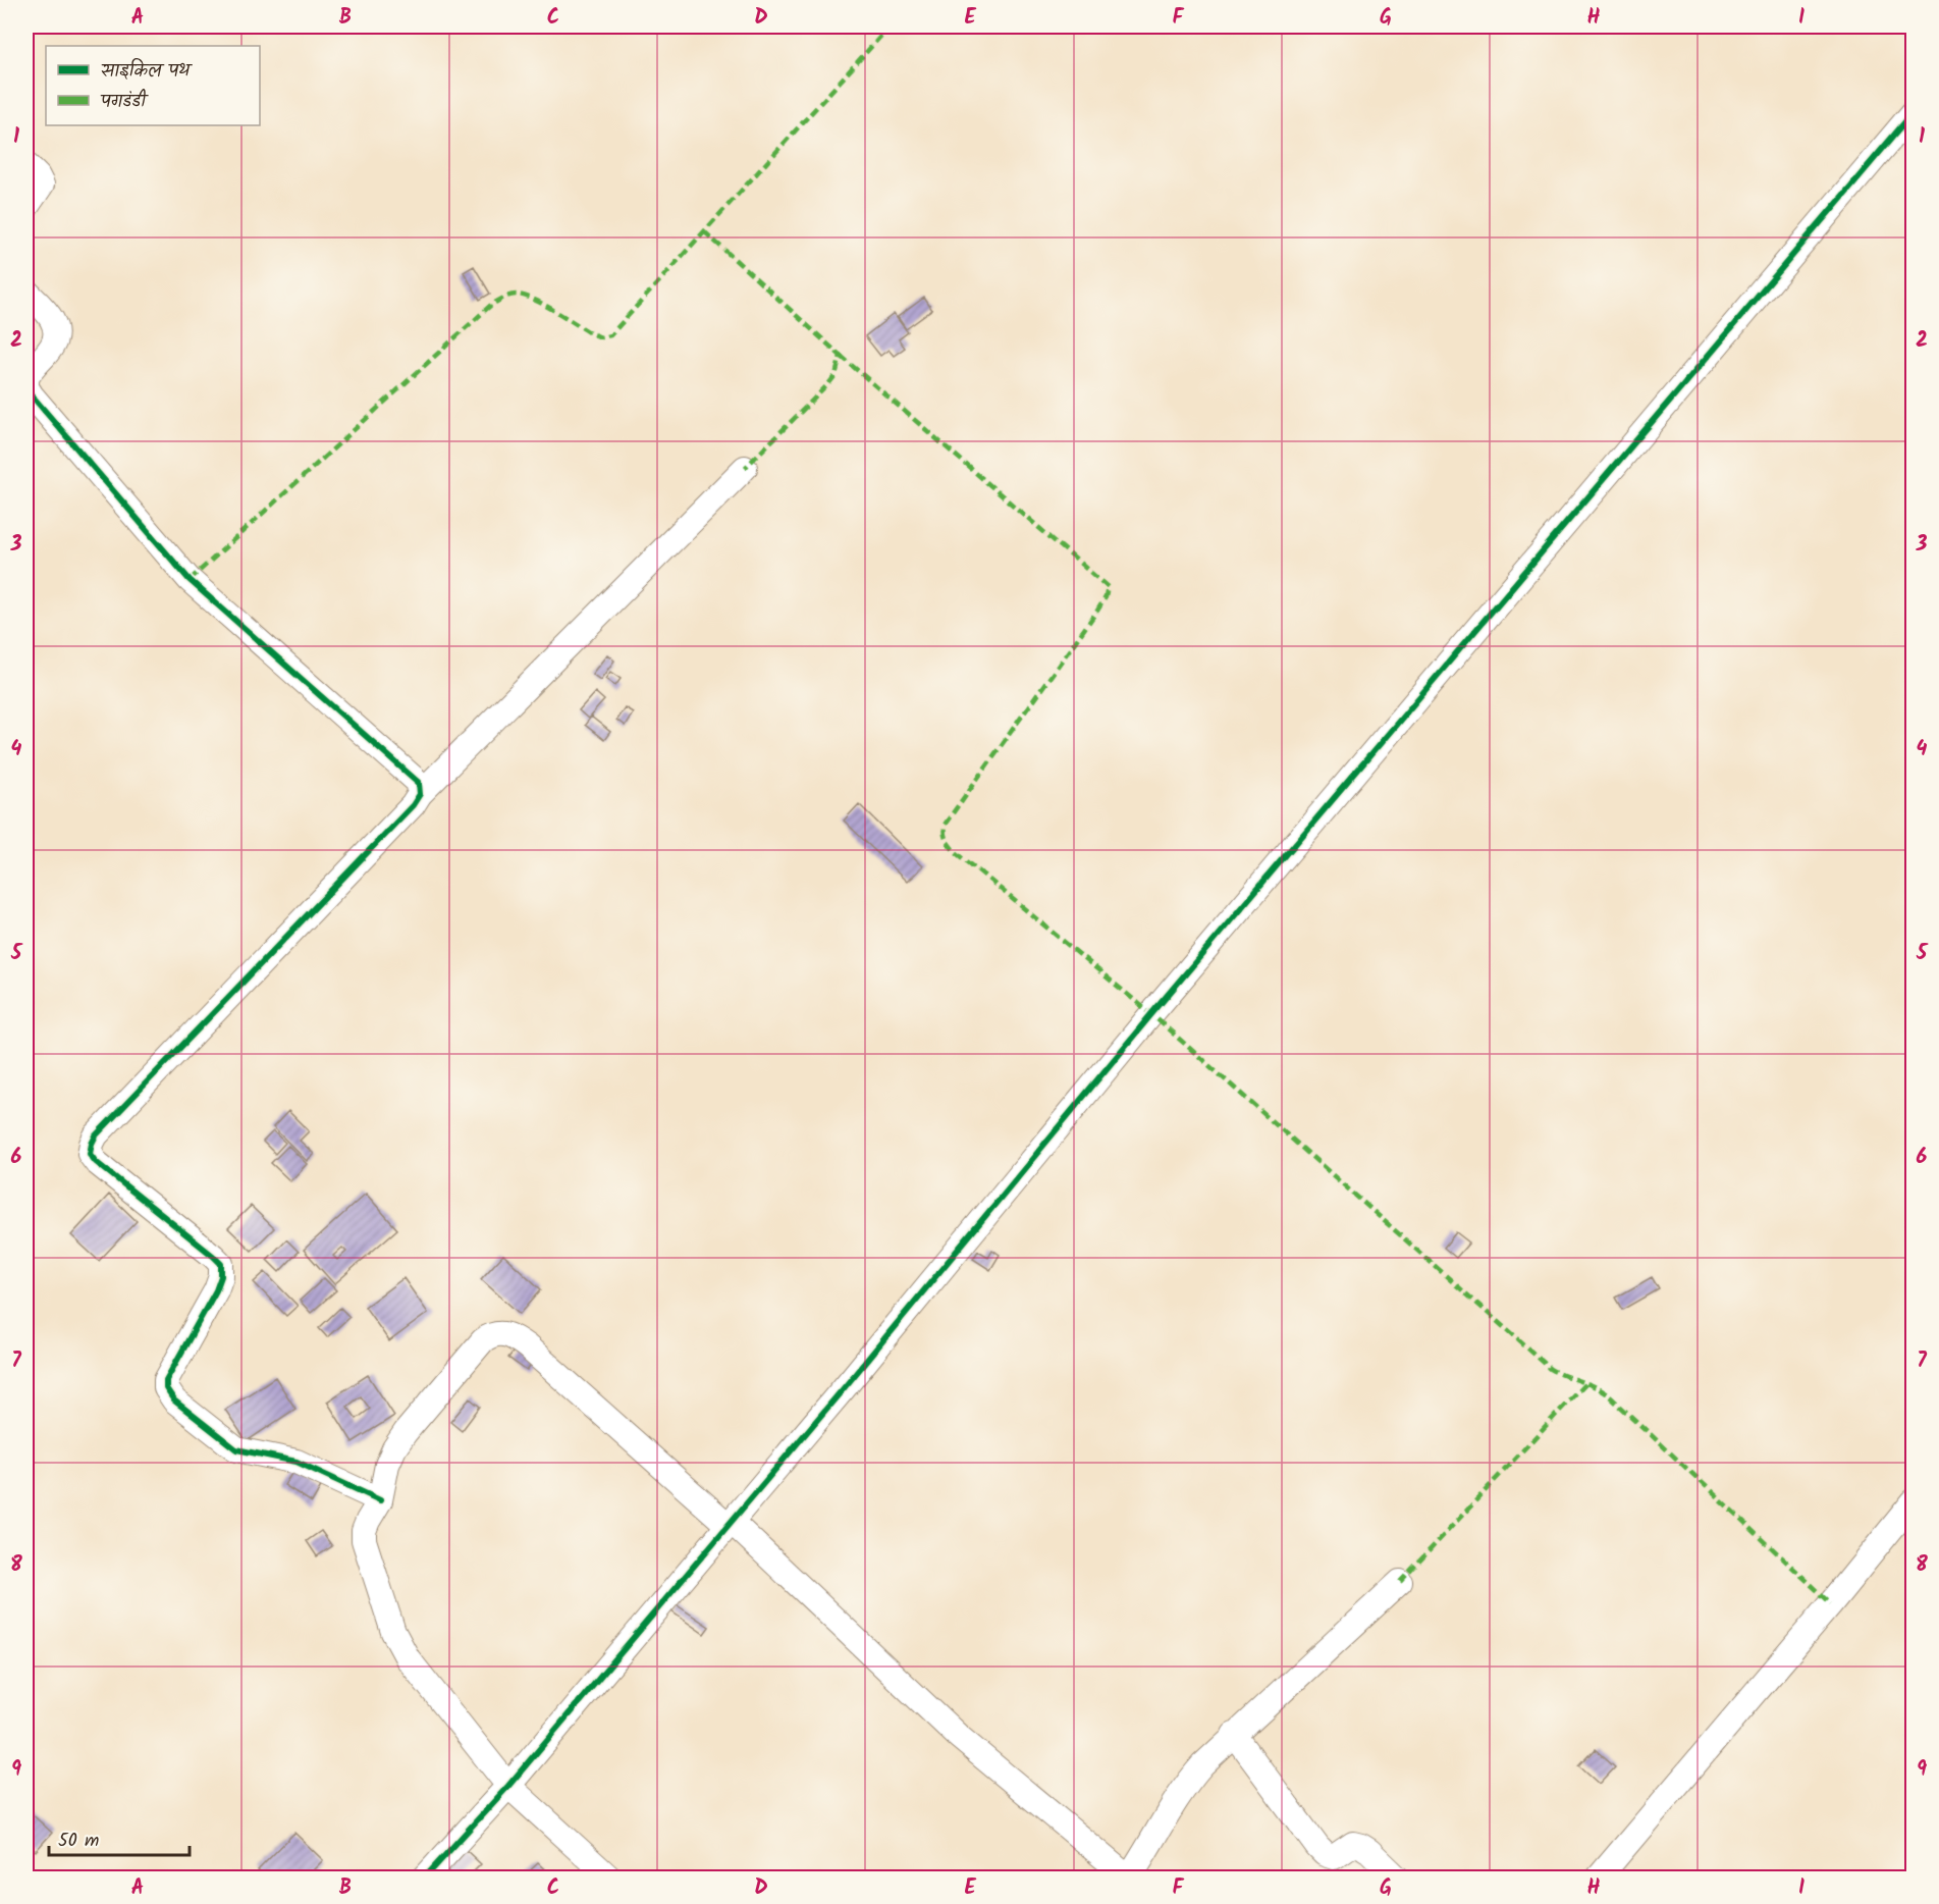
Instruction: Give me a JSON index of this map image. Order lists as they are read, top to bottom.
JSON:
{
  "legend": ["साइकिल पथ", "पगडंडी"],
  "scale_bar": "50 m",
  "grid": {
    "columns": [
      "A",
      "B",
      "C",
      "D",
      "E",
      "F",
      "G",
      "H",
      "I"
    ],
    "rows": [
      "1",
      "2",
      "3",
      "4",
      "5",
      "6",
      "7",
      "8",
      "9"
    ]
  }
}
